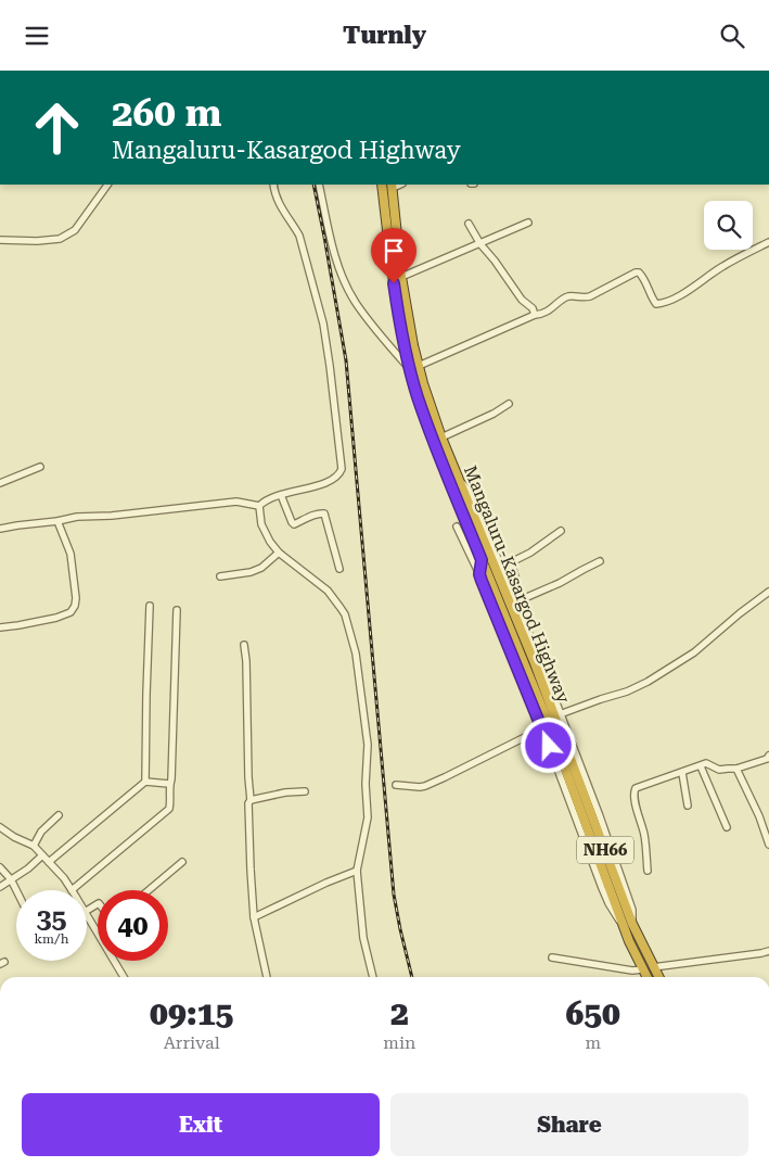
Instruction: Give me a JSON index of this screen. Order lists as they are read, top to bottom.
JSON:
{
  "streets": {
    "highway": ["Mangaluru-Kasargod Highway", "NH66"]
  },
  "page": {
    "header": "Turnly",
    "turn": ["260 m", "Mangaluru-Kasargod Highway"],
    "speed": "35 km/h",
    "limit": "40",
    "eta": [
      "09:15",
      "Arrival",
      "2",
      "min",
      "650",
      "m"
    ],
    "buttons": ["Exit", "Share"]
  }
}
